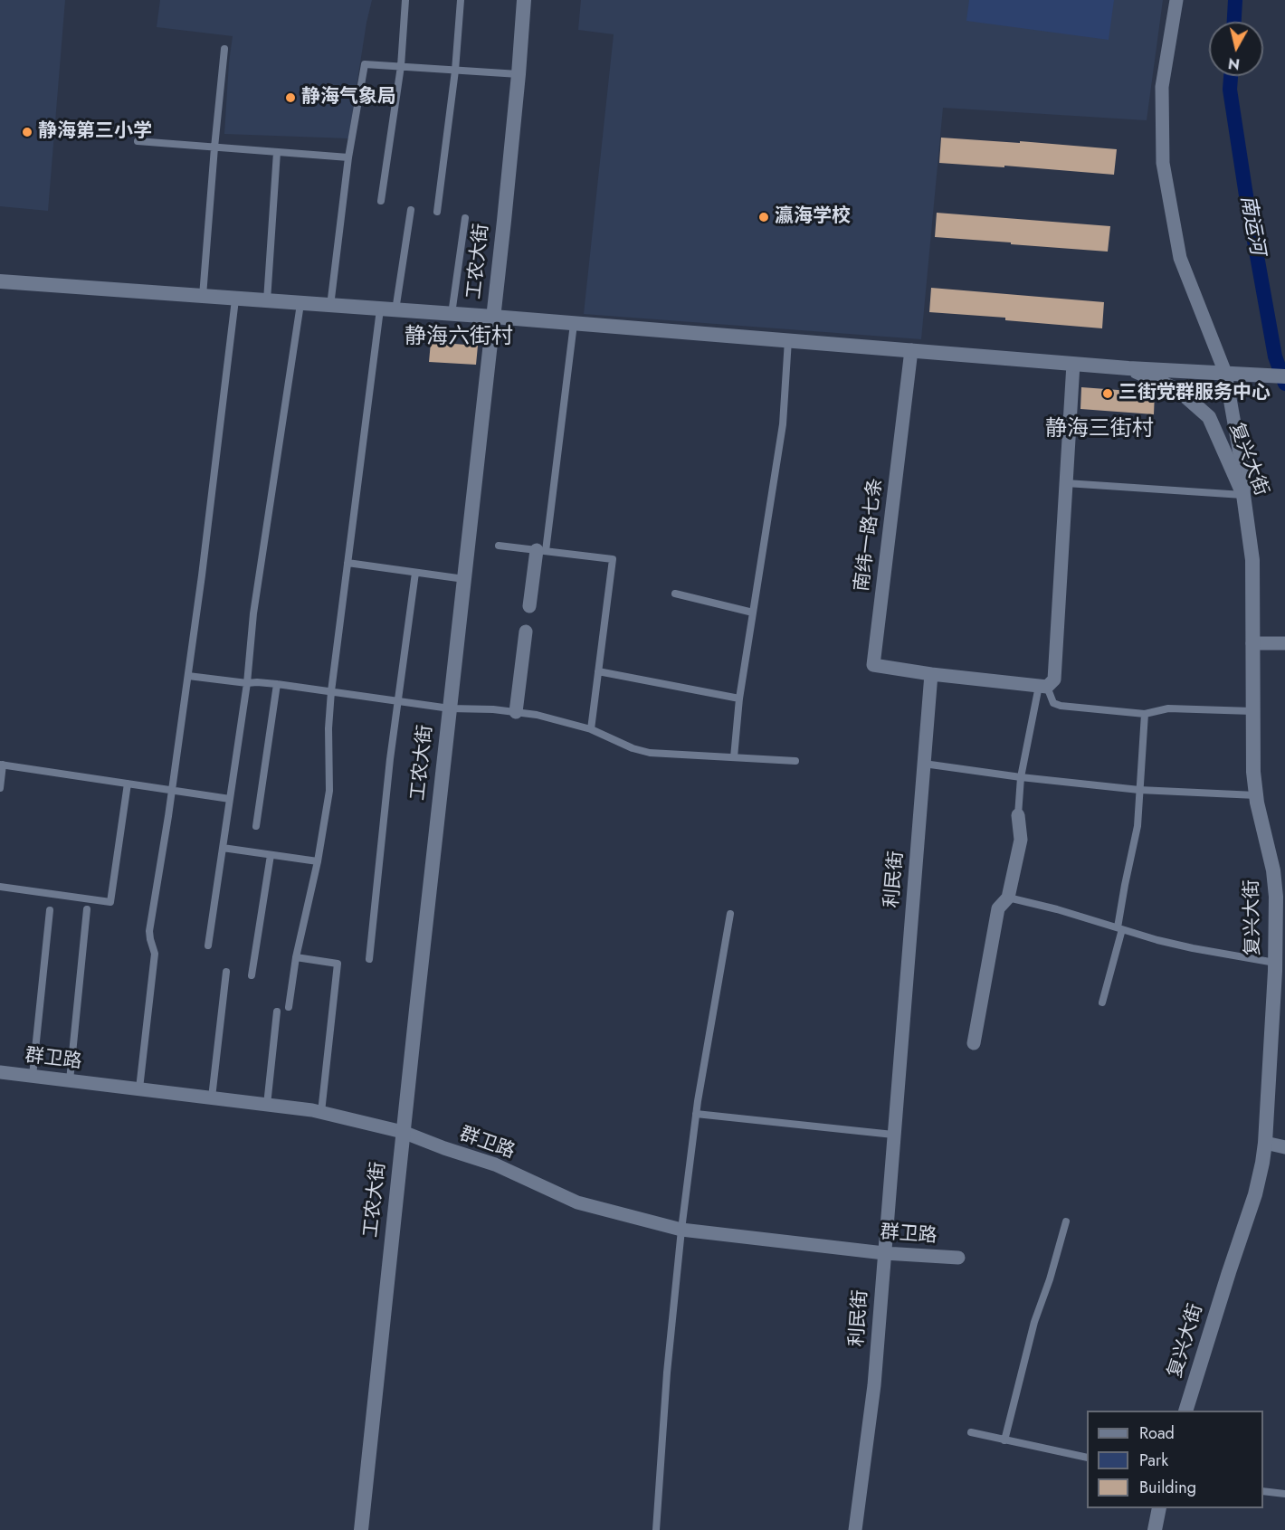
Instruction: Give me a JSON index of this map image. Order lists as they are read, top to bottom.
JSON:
{
  "streets": {
    "street": [
      "工农大街",
      "复兴大街",
      "南纬一路七条",
      "利民街",
      "群卫路"
    ]
  },
  "crossings": [
    ["工农大街", "群卫路"],
    ["南纬一路七条", "利民街"],
    ["利民街", "群卫路"]
  ],
  "districts": ["静海六街村", "静海三街村"],
  "water": ["南运河"],
  "places": [
    "静海气象局",
    "静海第三小学",
    "瀛海学校",
    "三街党群服务中心"
  ],
  "legend": ["Road", "Park", "Building"],
  "north": "bottom"
}
